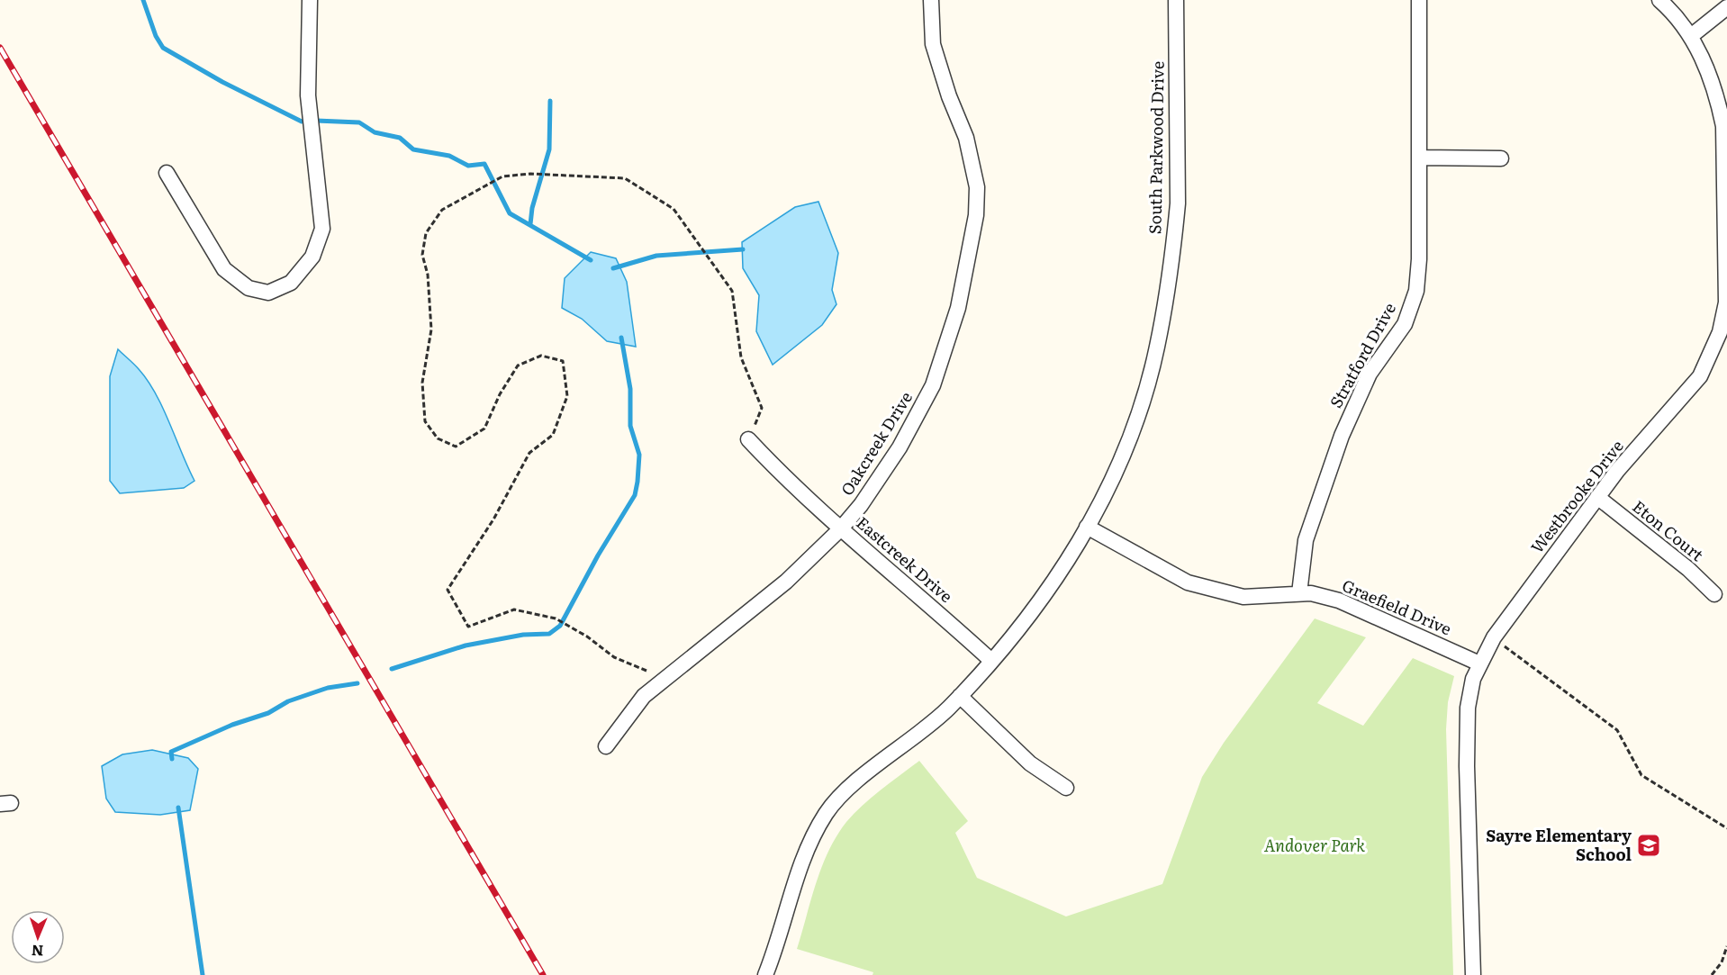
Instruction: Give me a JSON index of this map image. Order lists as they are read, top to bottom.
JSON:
{
  "streets": {
    "street": [
      "South Parkwood Drive",
      "Stratford Drive",
      "Oakcreek Drive",
      "Westbrooke Drive",
      "Eton Court",
      "Eastcreek Drive",
      "Graefield Drive"
    ]
  },
  "crossings": [
    ["South Parkwood Drive", "Eastcreek Drive"],
    ["South Parkwood Drive", "Graefield Drive"],
    ["Stratford Drive", "Graefield Drive"],
    ["Oakcreek Drive", "Eastcreek Drive"],
    ["Westbrooke Drive", "Eton Court"],
    ["Westbrooke Drive", "Graefield Drive"]
  ],
  "parks": ["Andover Park"],
  "places": {
    "school or university": ["Sayre Elementary School"]
  },
  "north": "bottom"
}
